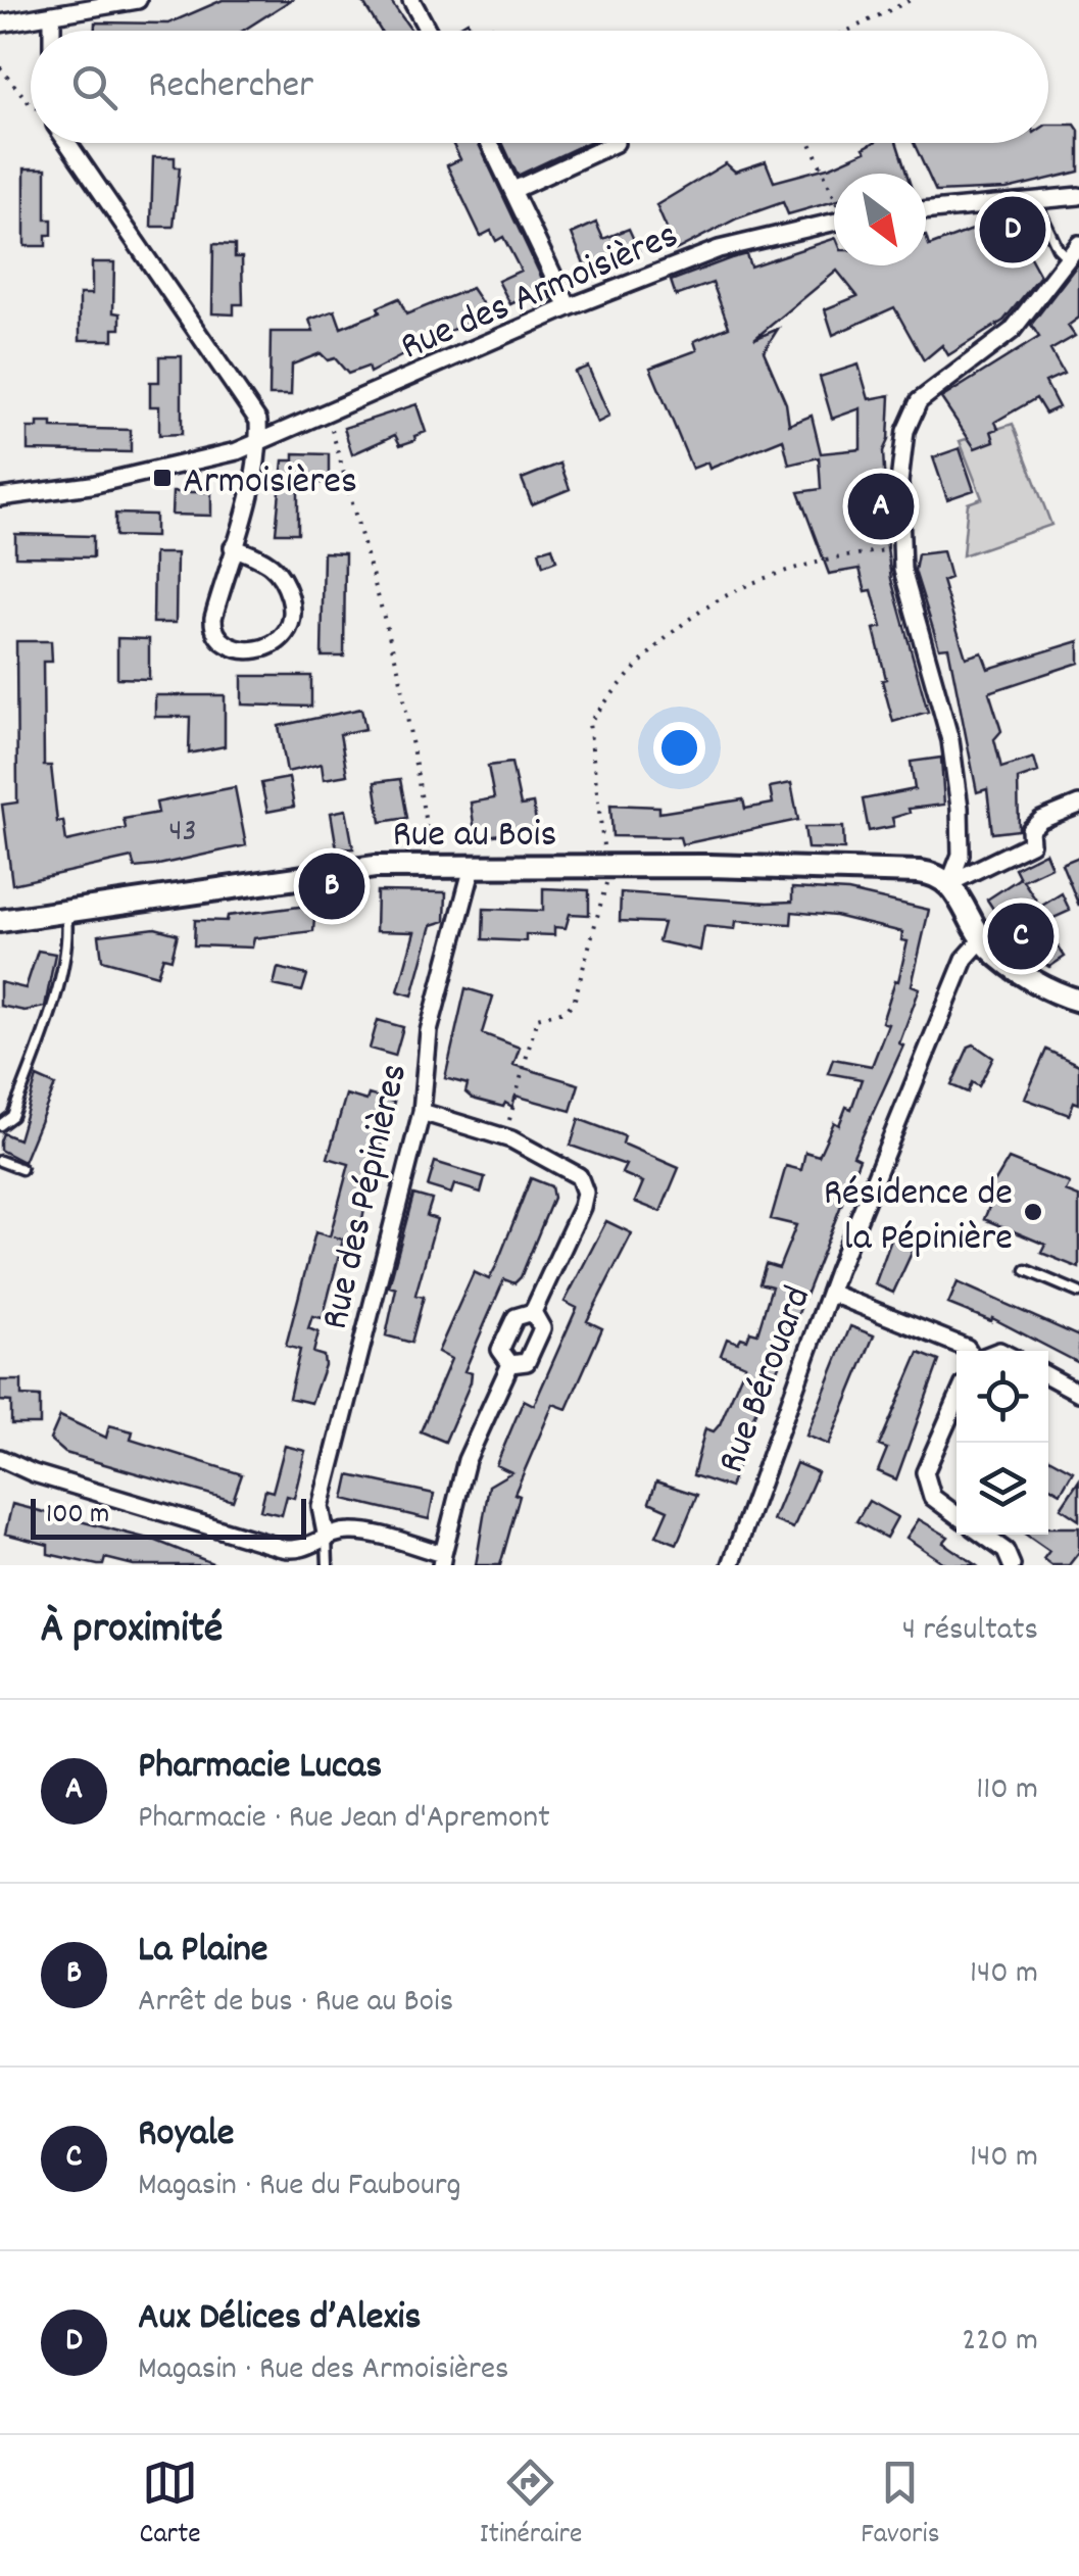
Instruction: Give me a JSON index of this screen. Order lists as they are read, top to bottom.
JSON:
{
  "streets": {
    "main road": ["Rue au Bois"],
    "street": ["Rue des Armoisières", "Rue des Pépinières", "Rue Bérouard"]
  },
  "crossings": [
    ["Rue au Bois", "Rue des Pépinières"]
  ],
  "places": {
    "transit": ["Armoisières"],
    "other": ["Résidence de la Pépinière"]
  },
  "house_numbers": ["43"],
  "scale_bar": "100 m",
  "north": "bottom right",
  "page": {
    "search": "Rechercher",
    "pins": [
      "D",
      "A",
      "B",
      "C"
    ],
    "scale": "100 m",
    "heading": ["À proximité", "4 résultats"],
    "list": [
      {
        "mark": "A",
        "name": "Pharmacie Lucas",
        "note": "Pharmacie · Rue Jean d'Apremont",
        "value": "110 m"
      },
      {
        "mark": "B",
        "name": "La Plaine",
        "note": "Arrêt de bus · Rue au Bois",
        "value": "140 m"
      },
      {
        "mark": "C",
        "name": "Royale",
        "note": "Magasin · Rue du Faubourg",
        "value": "140 m"
      },
      {
        "mark": "D",
        "name": "Aux Délices d’Alexis",
        "note": "Magasin · Rue des Armoisières",
        "value": "220 m"
      }
    ],
    "nav": ["Carte", "Itinéraire", "Favoris"]
  }
}
